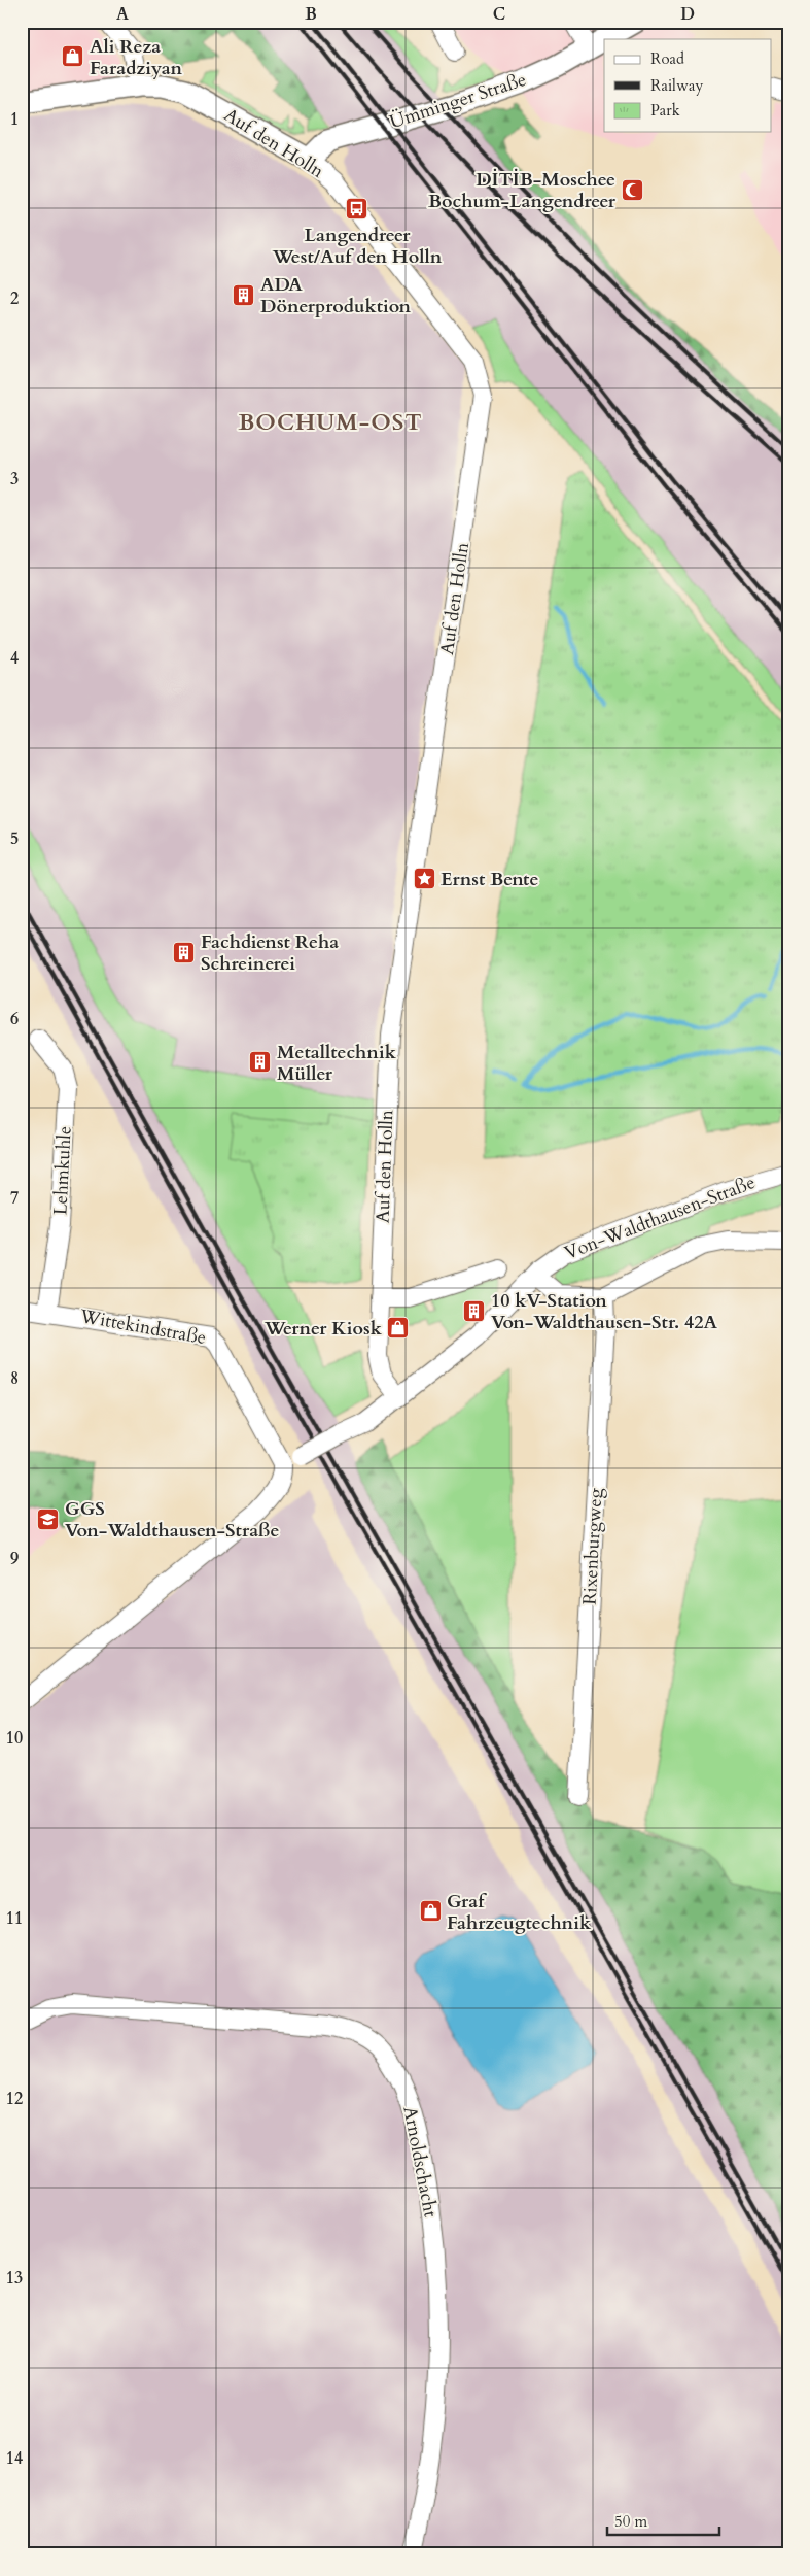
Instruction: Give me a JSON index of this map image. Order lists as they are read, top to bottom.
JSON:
{
  "streets": {
    "street": [
      "Ümminger Straße",
      "Auf den Holln",
      "Lehmkuhle",
      "Von-Waldthausen-Straße",
      "Wittekindstraße",
      "Rixenburgweg",
      "Arnoldschacht"
    ]
  },
  "crossings": [
    ["Ümminger Straße", "Auf den Holln"],
    ["Auf den Holln", "Von-Waldthausen-Straße"],
    ["Lehmkuhle", "Wittekindstraße"],
    ["Von-Waldthausen-Straße", "Wittekindstraße"]
  ],
  "districts": ["BOCHUM-OST"],
  "places": {
    "shop": ["Ali Reza Faradziyan", "Werner Kiosk", "Graf Fahrzeugtechnik"],
    "mosque": ["DİTİB-Moschee Bochum-Langendreer"],
    "bus stop": ["Langendreer West/Auf den Holln"],
    "building": [
      "ADA Dönerproduktion",
      "Fachdienst Reha Schreinerei",
      "Metalltechnik Müller",
      "10 kV-Station Von-Waldthausen-Str. 42A"
    ],
    "place": ["Ernst Bente"],
    "school or university": ["GGS Von-Waldthausen-Straße"]
  },
  "legend": ["Road", "Railway", "Park"],
  "scale_bar": "50 m",
  "grid": {
    "columns": [
      "A",
      "B",
      "C",
      "D"
    ],
    "rows": [
      "1",
      "2",
      "3",
      "4",
      "5",
      "6",
      "7",
      "8",
      "9",
      "10",
      "11",
      "12",
      "13",
      "14"
    ]
  }
}
